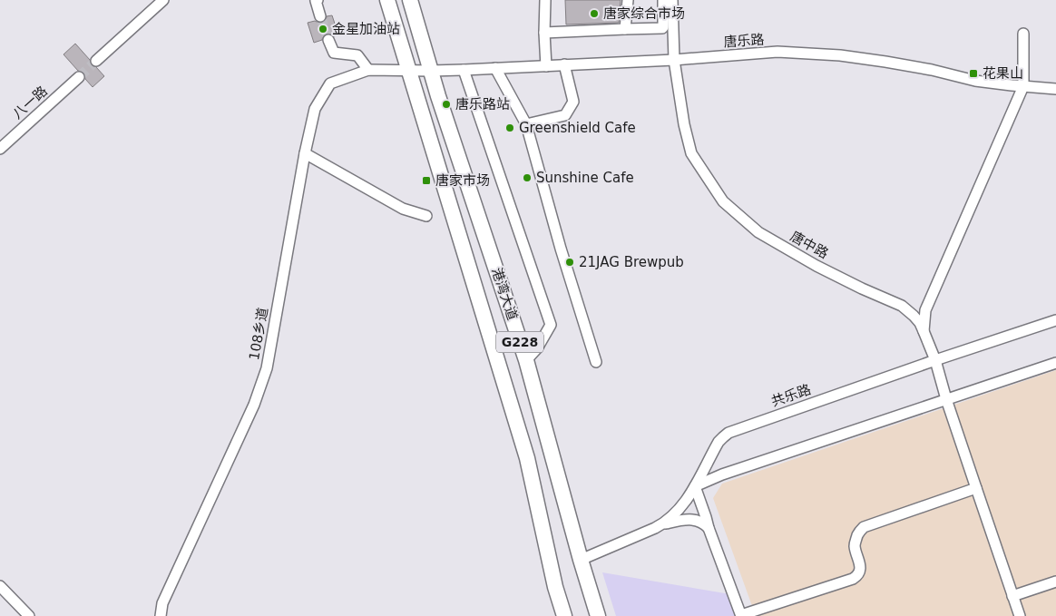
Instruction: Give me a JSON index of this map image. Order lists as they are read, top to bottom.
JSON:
{
  "streets": {
    "highway": ["港湾大道", "G228"],
    "street": [
      "唐乐路",
      "八一路",
      "唐中路",
      "108乡道",
      "共乐路"
    ]
  },
  "crossings": [
    ["唐乐路", "唐中路"],
    ["唐乐路", "港湾大道"],
    ["唐乐路", "108乡道"],
    ["唐中路", "共乐路"],
    ["港湾大道", "共乐路"]
  ],
  "places": {
    "other": [
      "唐家综合市场",
      "金星加油站",
      "唐乐路站",
      "Greenshield Cafe",
      "Sunshine Cafe",
      "21JAG Brewpub"
    ],
    "transit": ["花果山", "唐家市场"]
  }
}
